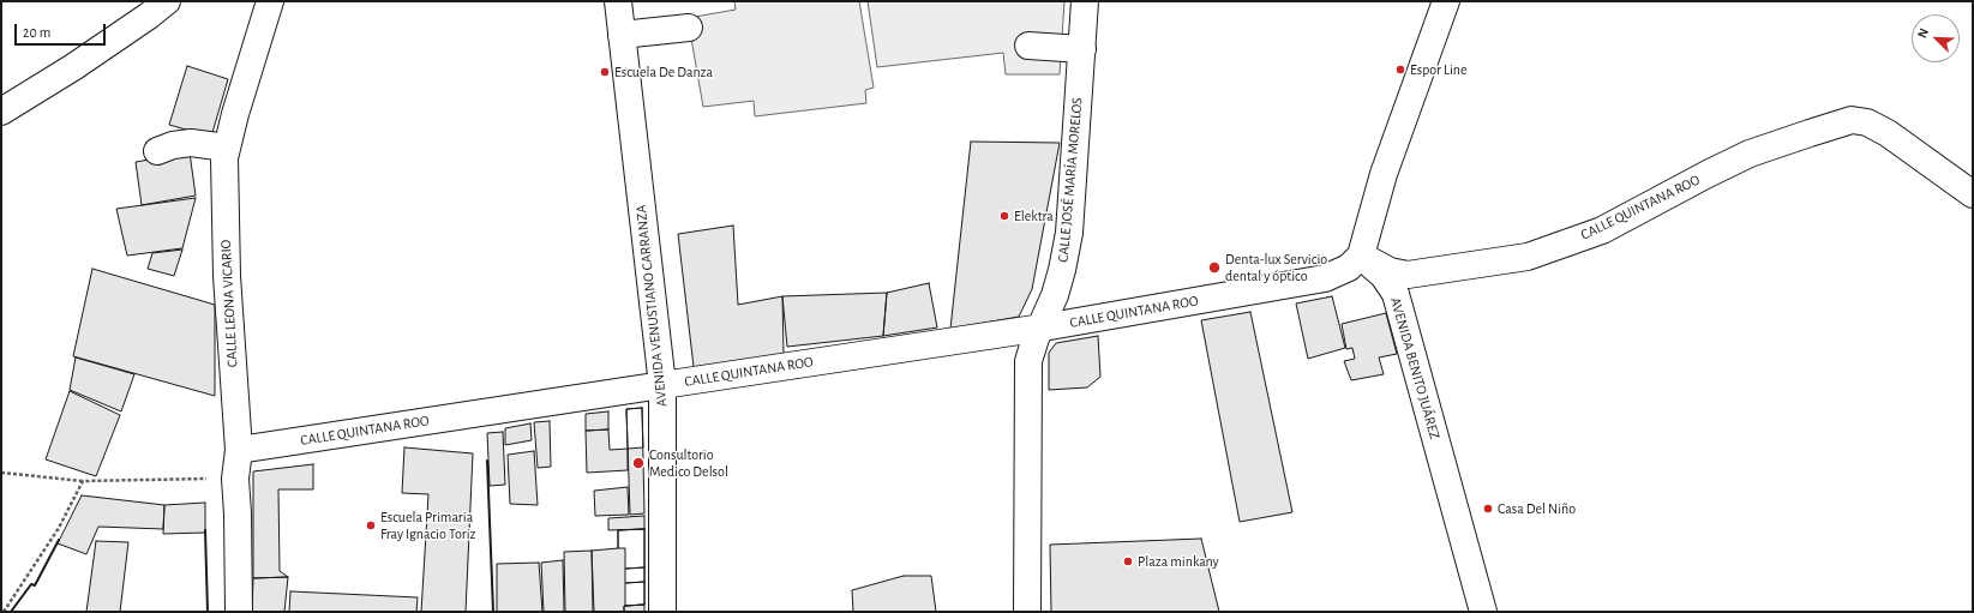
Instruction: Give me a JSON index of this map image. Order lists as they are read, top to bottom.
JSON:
{
  "streets": {
    "main road": [
      "CALLE JOSÉ MARÍA MORELOS",
      "CALLE QUINTANA ROO",
      "CALLE LEONA VICARIO",
      "AVENIDA VENUSTIANO CARRANZA",
      "AVENIDA BENITO JUÁREZ"
    ]
  },
  "crossings": [
    ["CALLE JOSÉ MARÍA MORELOS", "CALLE QUINTANA ROO"],
    ["CALLE QUINTANA ROO", "CALLE LEONA VICARIO"],
    ["CALLE QUINTANA ROO", "AVENIDA VENUSTIANO CARRANZA"],
    ["CALLE QUINTANA ROO", "AVENIDA BENITO JUÁREZ"]
  ],
  "places": [
    "Espor Line",
    "Escuela De Danza",
    "Elektra",
    "Denta-lux Servicio dental y óptico",
    "Consultorio Medico Delsol",
    "Casa Del Niño",
    "Escuela Primaria Fray Ignacio Toriz",
    "Plaza minkany"
  ],
  "scale_bar": "20 m",
  "north": "top left"
}
